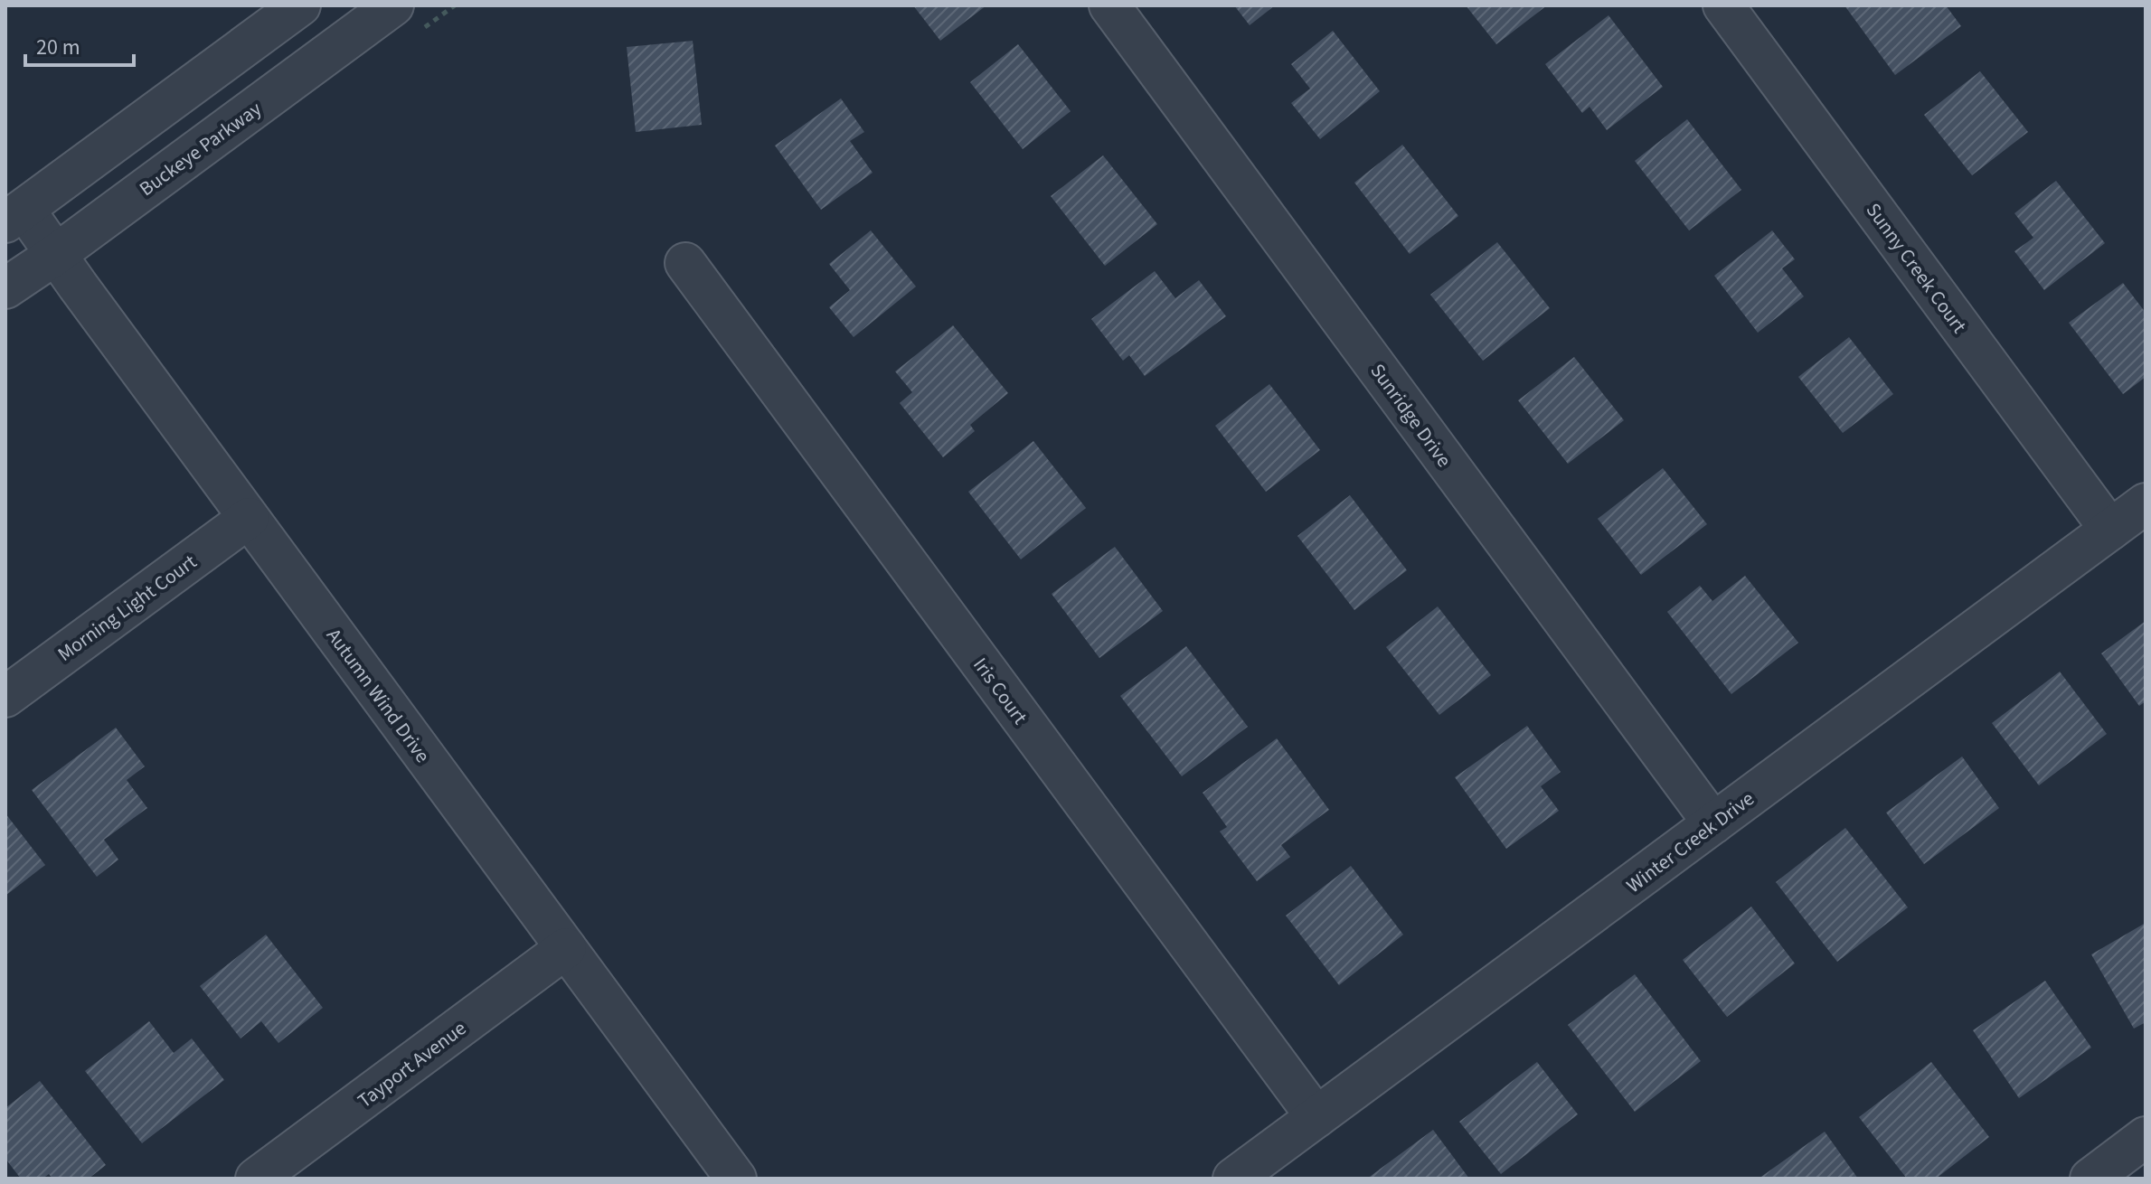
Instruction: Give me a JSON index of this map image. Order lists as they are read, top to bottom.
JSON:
{
  "streets": {
    "street": [
      "Buckeye Parkway",
      "Sunny Creek Court",
      "Sunridge Drive",
      "Morning Light Court",
      "Iris Court",
      "Autumn Wind Drive",
      "Winter Creek Drive",
      "Tayport Avenue"
    ]
  },
  "crossings": [
    ["Buckeye Parkway", "Autumn Wind Drive"],
    ["Sunny Creek Court", "Winter Creek Drive"],
    ["Sunridge Drive", "Winter Creek Drive"],
    ["Morning Light Court", "Autumn Wind Drive"],
    ["Iris Court", "Winter Creek Drive"],
    ["Autumn Wind Drive", "Tayport Avenue"]
  ],
  "scale_bar": "20 m"
}
